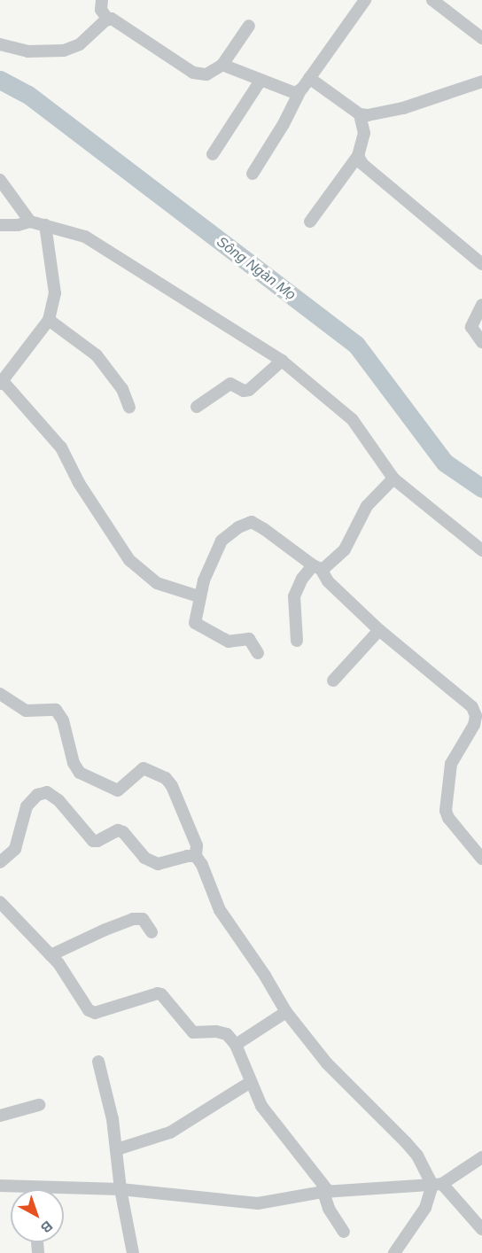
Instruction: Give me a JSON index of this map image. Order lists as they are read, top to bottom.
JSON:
{
  "water": ["Sông Ngàn Mọ"],
  "north": "bottom right"
}
